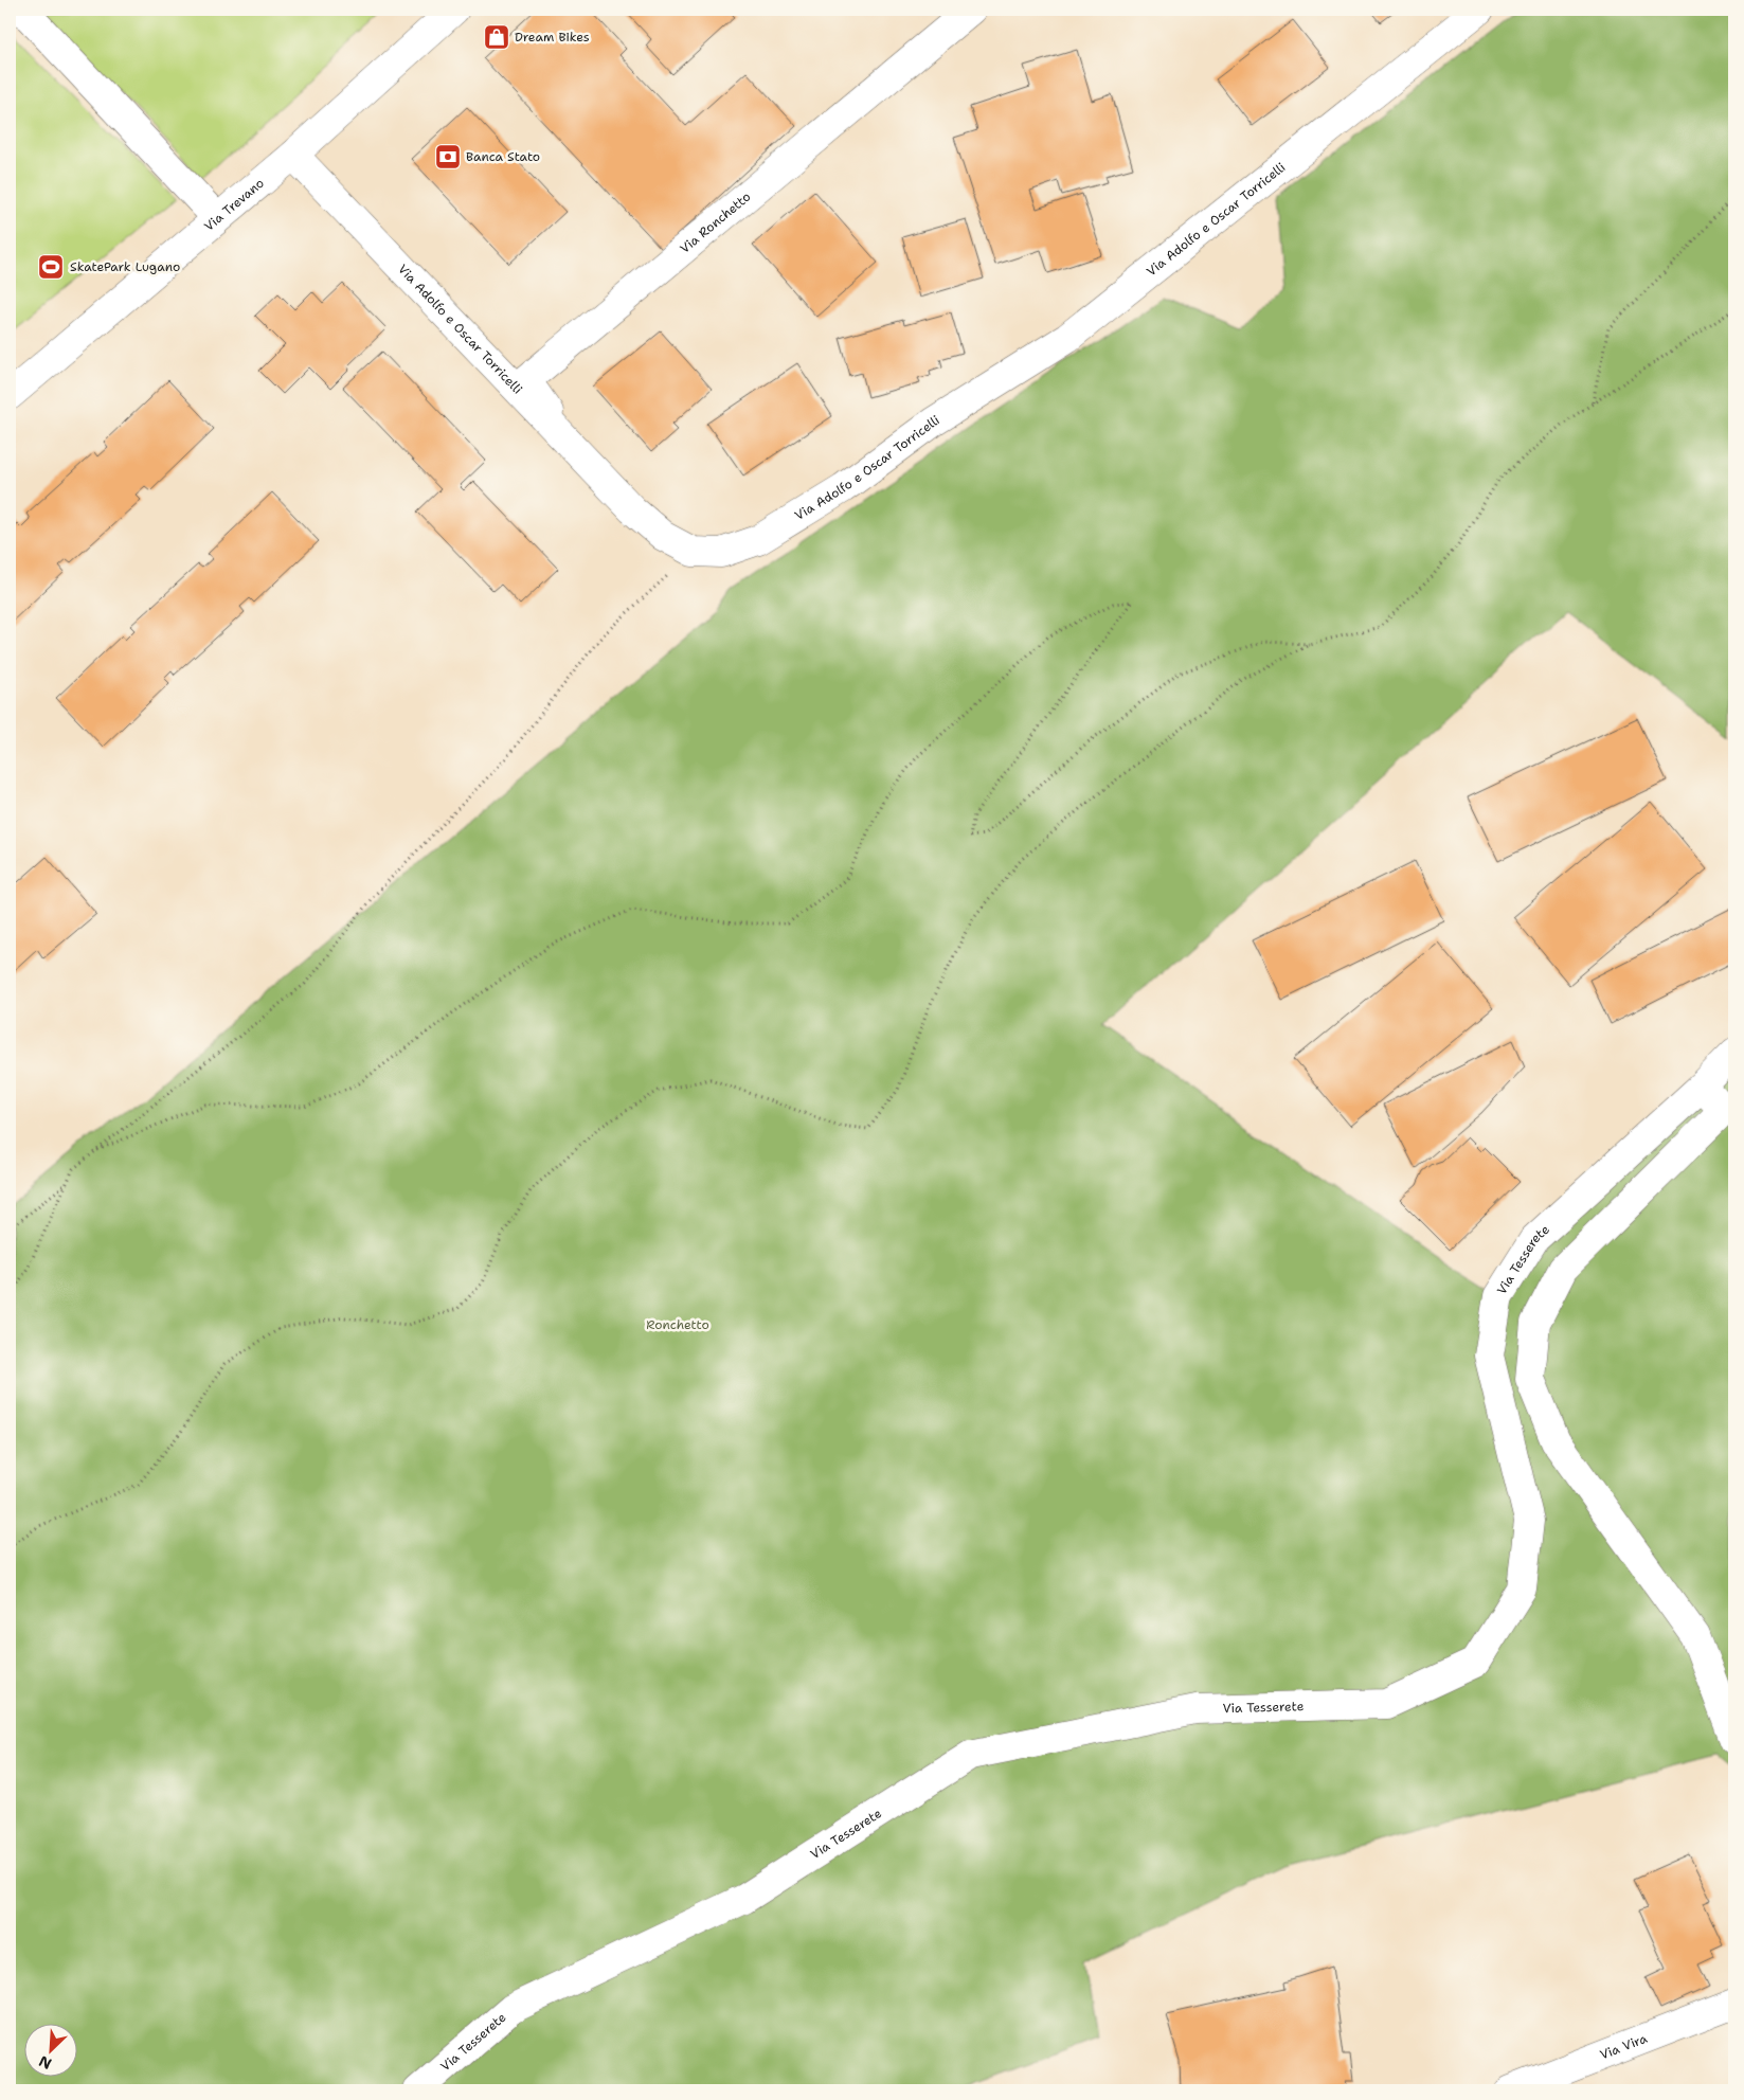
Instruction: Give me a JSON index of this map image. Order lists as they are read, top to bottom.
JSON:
{
  "streets": {
    "street": [
      "Via Trevano",
      "Via Adolfo e Oscar Torricelli",
      "Via Ronchetto",
      "Via Tesserete",
      "Via Vira"
    ]
  },
  "crossings": [
    ["Via Trevano", "Via Adolfo e Oscar Torricelli"],
    ["Via Adolfo e Oscar Torricelli", "Via Ronchetto"]
  ],
  "parks": ["Ronchetto"],
  "places": {
    "shop": ["Dream Bikes"],
    "bank": ["Banca Stato"],
    "sports": ["SkatePark Lugano"]
  },
  "north": "bottom left"
}
